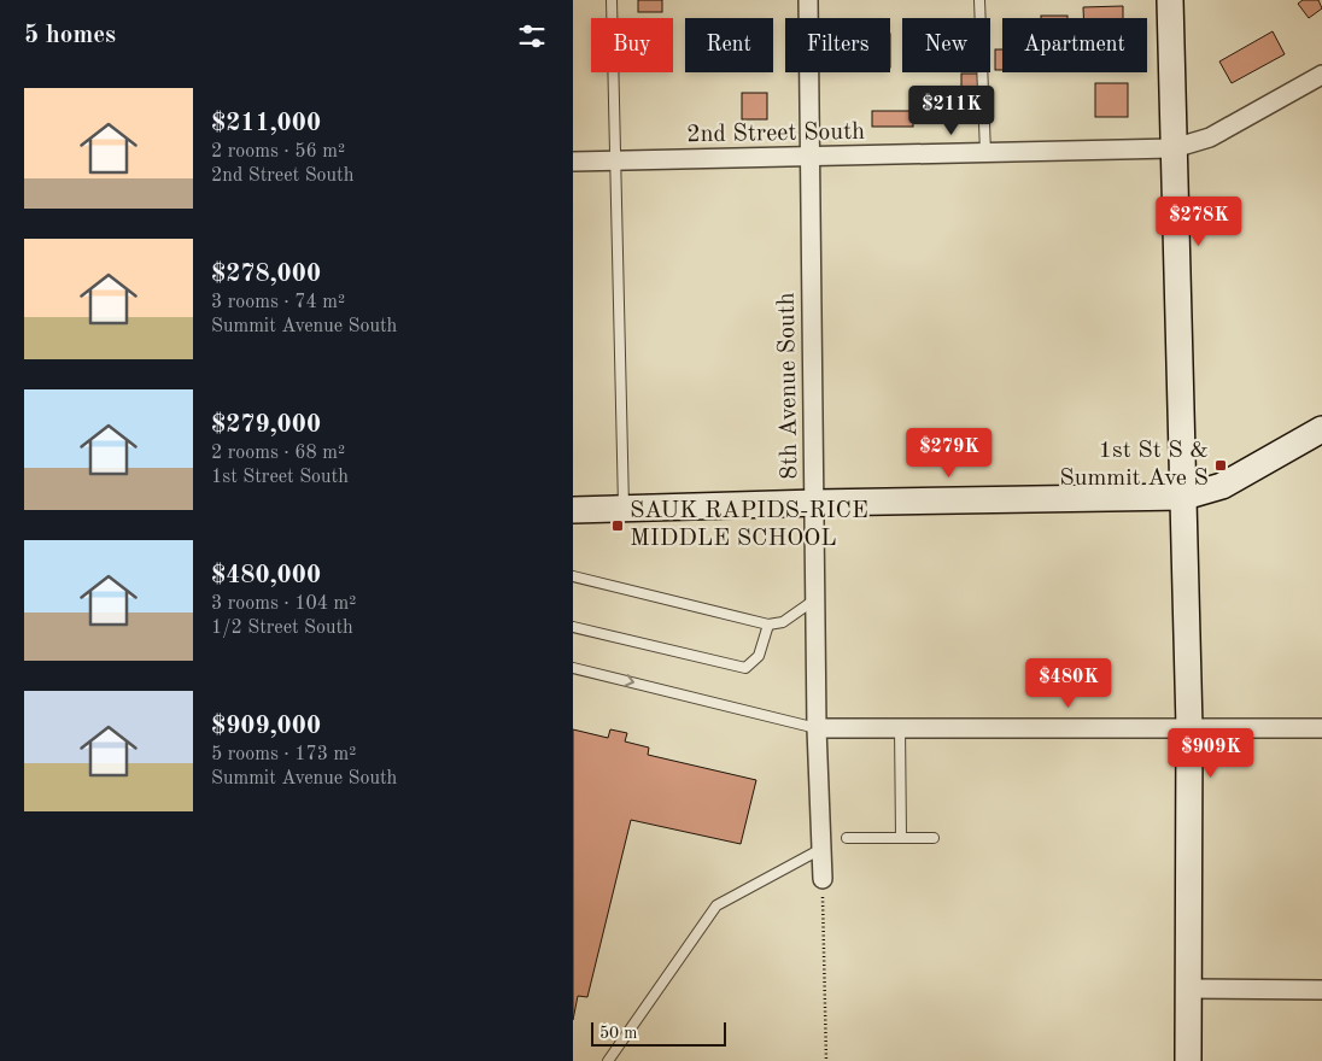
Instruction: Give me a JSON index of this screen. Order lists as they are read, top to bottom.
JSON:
{
  "streets": {
    "street": ["2nd Street South", "8th Avenue South"]
  },
  "crossings": [
    ["2nd Street South", "8th Avenue South"]
  ],
  "places": {
    "transit": ["1st St S & Summit Ave S", "SAUK RAPIDS-RICE MIDDLE SCHOOL"]
  },
  "scale_bar": "50 m",
  "page": {
    "heading": "5 homes",
    "chip": [
      "Buy",
      "Rent",
      "Filters",
      "New",
      "Apartment"
    ],
    "list": [
      {
        "name": "$211,000",
        "note": "2 rooms · 56 m² · 2nd Street South"
      },
      {
        "name": "$278,000",
        "note": "3 rooms · 74 m² · Summit Avenue South"
      },
      {
        "name": "$279,000",
        "note": "2 rooms · 68 m² · 1st Street South"
      },
      {
        "name": "$480,000",
        "note": "3 rooms · 104 m² · 1/2 Street South"
      },
      {
        "name": "$909,000",
        "note": "5 rooms · 173 m² · Summit Avenue South"
      }
    ],
    "price": [
      "$211K",
      "$278K",
      "$279K",
      "$480K",
      "$909K"
    ],
    "scale": "50 m"
  }
}
